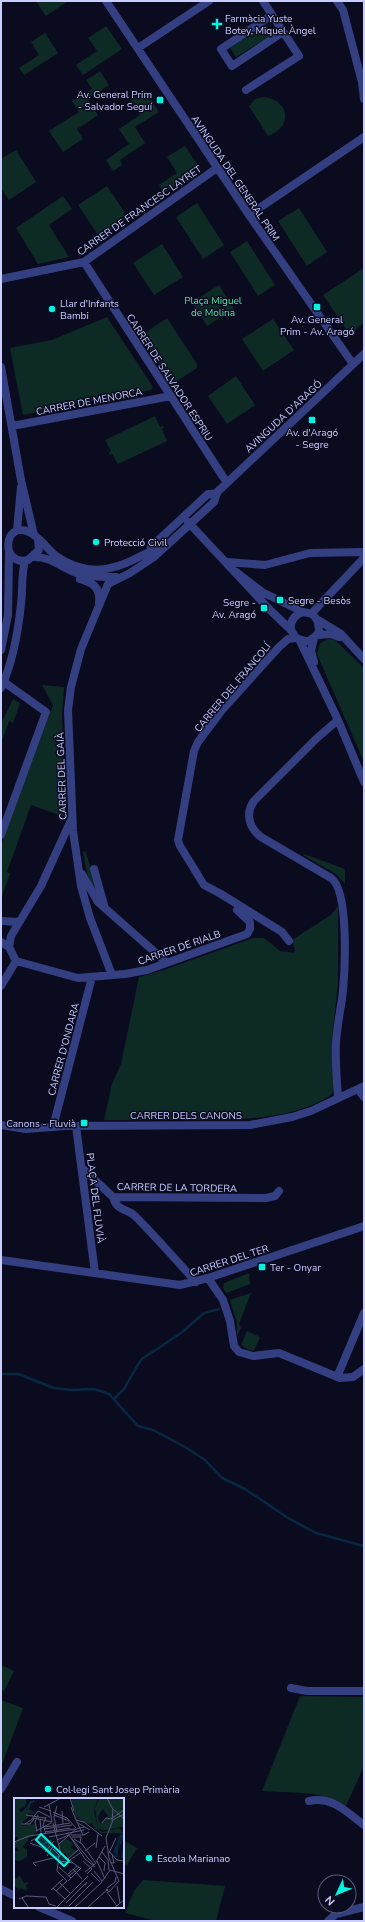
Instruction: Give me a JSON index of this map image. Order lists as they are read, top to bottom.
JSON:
{
  "streets": {
    "street": [
      "AVINGUDA DEL GENERAL PRIM",
      "CARRER DE FRANCESC LAYRET",
      "CARRER DE SALVADOR ESPRIU",
      "CARRER DE MENORCA",
      "AVINGUDA D'ARAGÓ",
      "CARRER DEL FRANCOLÍ",
      "CARRER DEL GAIÀ",
      "CARRER DE RIALB",
      "CARRER D'ONDARA",
      "CARRER DELS CANONS",
      "CARRER DE LA TORDERA",
      "PLAÇA DEL FLUVIÀ",
      "CARRER DEL TER"
    ]
  },
  "crossings": [
    ["AVINGUDA DEL GENERAL PRIM", "CARRER DE FRANCESC LAYRET"],
    ["AVINGUDA DEL GENERAL PRIM", "AVINGUDA D'ARAGÓ"],
    ["CARRER DE FRANCESC LAYRET", "CARRER DE SALVADOR ESPRIU"],
    ["CARRER DE SALVADOR ESPRIU", "CARRER DE MENORCA"],
    ["CARRER DE SALVADOR ESPRIU", "AVINGUDA D'ARAGÓ"],
    ["AVINGUDA D'ARAGÓ", "CARRER DEL GAIÀ"],
    ["CARRER DEL FRANCOLÍ", "CARRER DE RIALB"],
    ["CARRER DEL GAIÀ", "CARRER DE RIALB"],
    ["CARRER DE RIALB", "CARRER D'ONDARA"],
    ["CARRER D'ONDARA", "CARRER DELS CANONS"],
    ["CARRER DELS CANONS", "PLAÇA DEL FLUVIÀ"],
    ["CARRER DE LA TORDERA", "PLAÇA DEL FLUVIÀ"],
    ["PLAÇA DEL FLUVIÀ", "CARRER DEL TER"]
  ],
  "parks": ["Plaça Miguel de Molina"],
  "places": {
    "health": ["Farmàcia Yuste Botey, Miquel Àngel"],
    "transit": [
      "Av. General Prim - Salvador Seguí",
      "Av. General Prim - Av. Aragó",
      "Av. d'Aragó - Segre",
      "Segre - Besòs",
      "Segre - Av. Aragó",
      "Canons - Fluvià",
      "Ter - Onyar"
    ],
    "other": [
      "Llar d'Infants Bambi",
      "Protecció Civil",
      "Col·legi Sant Josep Primària",
      "Escola Marianao"
    ]
  },
  "north": "bottom left"
}
